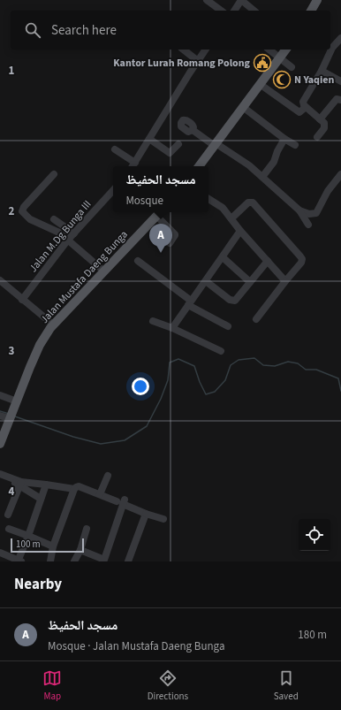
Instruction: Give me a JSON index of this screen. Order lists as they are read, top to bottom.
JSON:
{
  "streets": {
    "main road": ["Jalan Mustafa Daeng Bunga"],
    "street": ["Jalan M.Dg Bunga III"]
  },
  "places": {
    "public building": ["Kantor Lurah Romang Polong"],
    "mosque": ["N Yaqien"]
  },
  "scale_bar": "100 m",
  "page": {
    "search": "Search here",
    "popup": ["مسجد الحفيظ", "Mosque"],
    "pins": "A",
    "scale": "100 m",
    "heading": "Nearby",
    "list": [
      {
        "mark": "A",
        "name": "مسجد الحفيظ",
        "note": "Mosque · Jalan Mustafa Daeng Bunga",
        "value": "180 m"
      }
    ],
    "nav": ["Map", "Directions", "Saved"]
  },
  "grid": {
    "rows": [
      "1",
      "2",
      "3",
      "4"
    ]
  }
}
